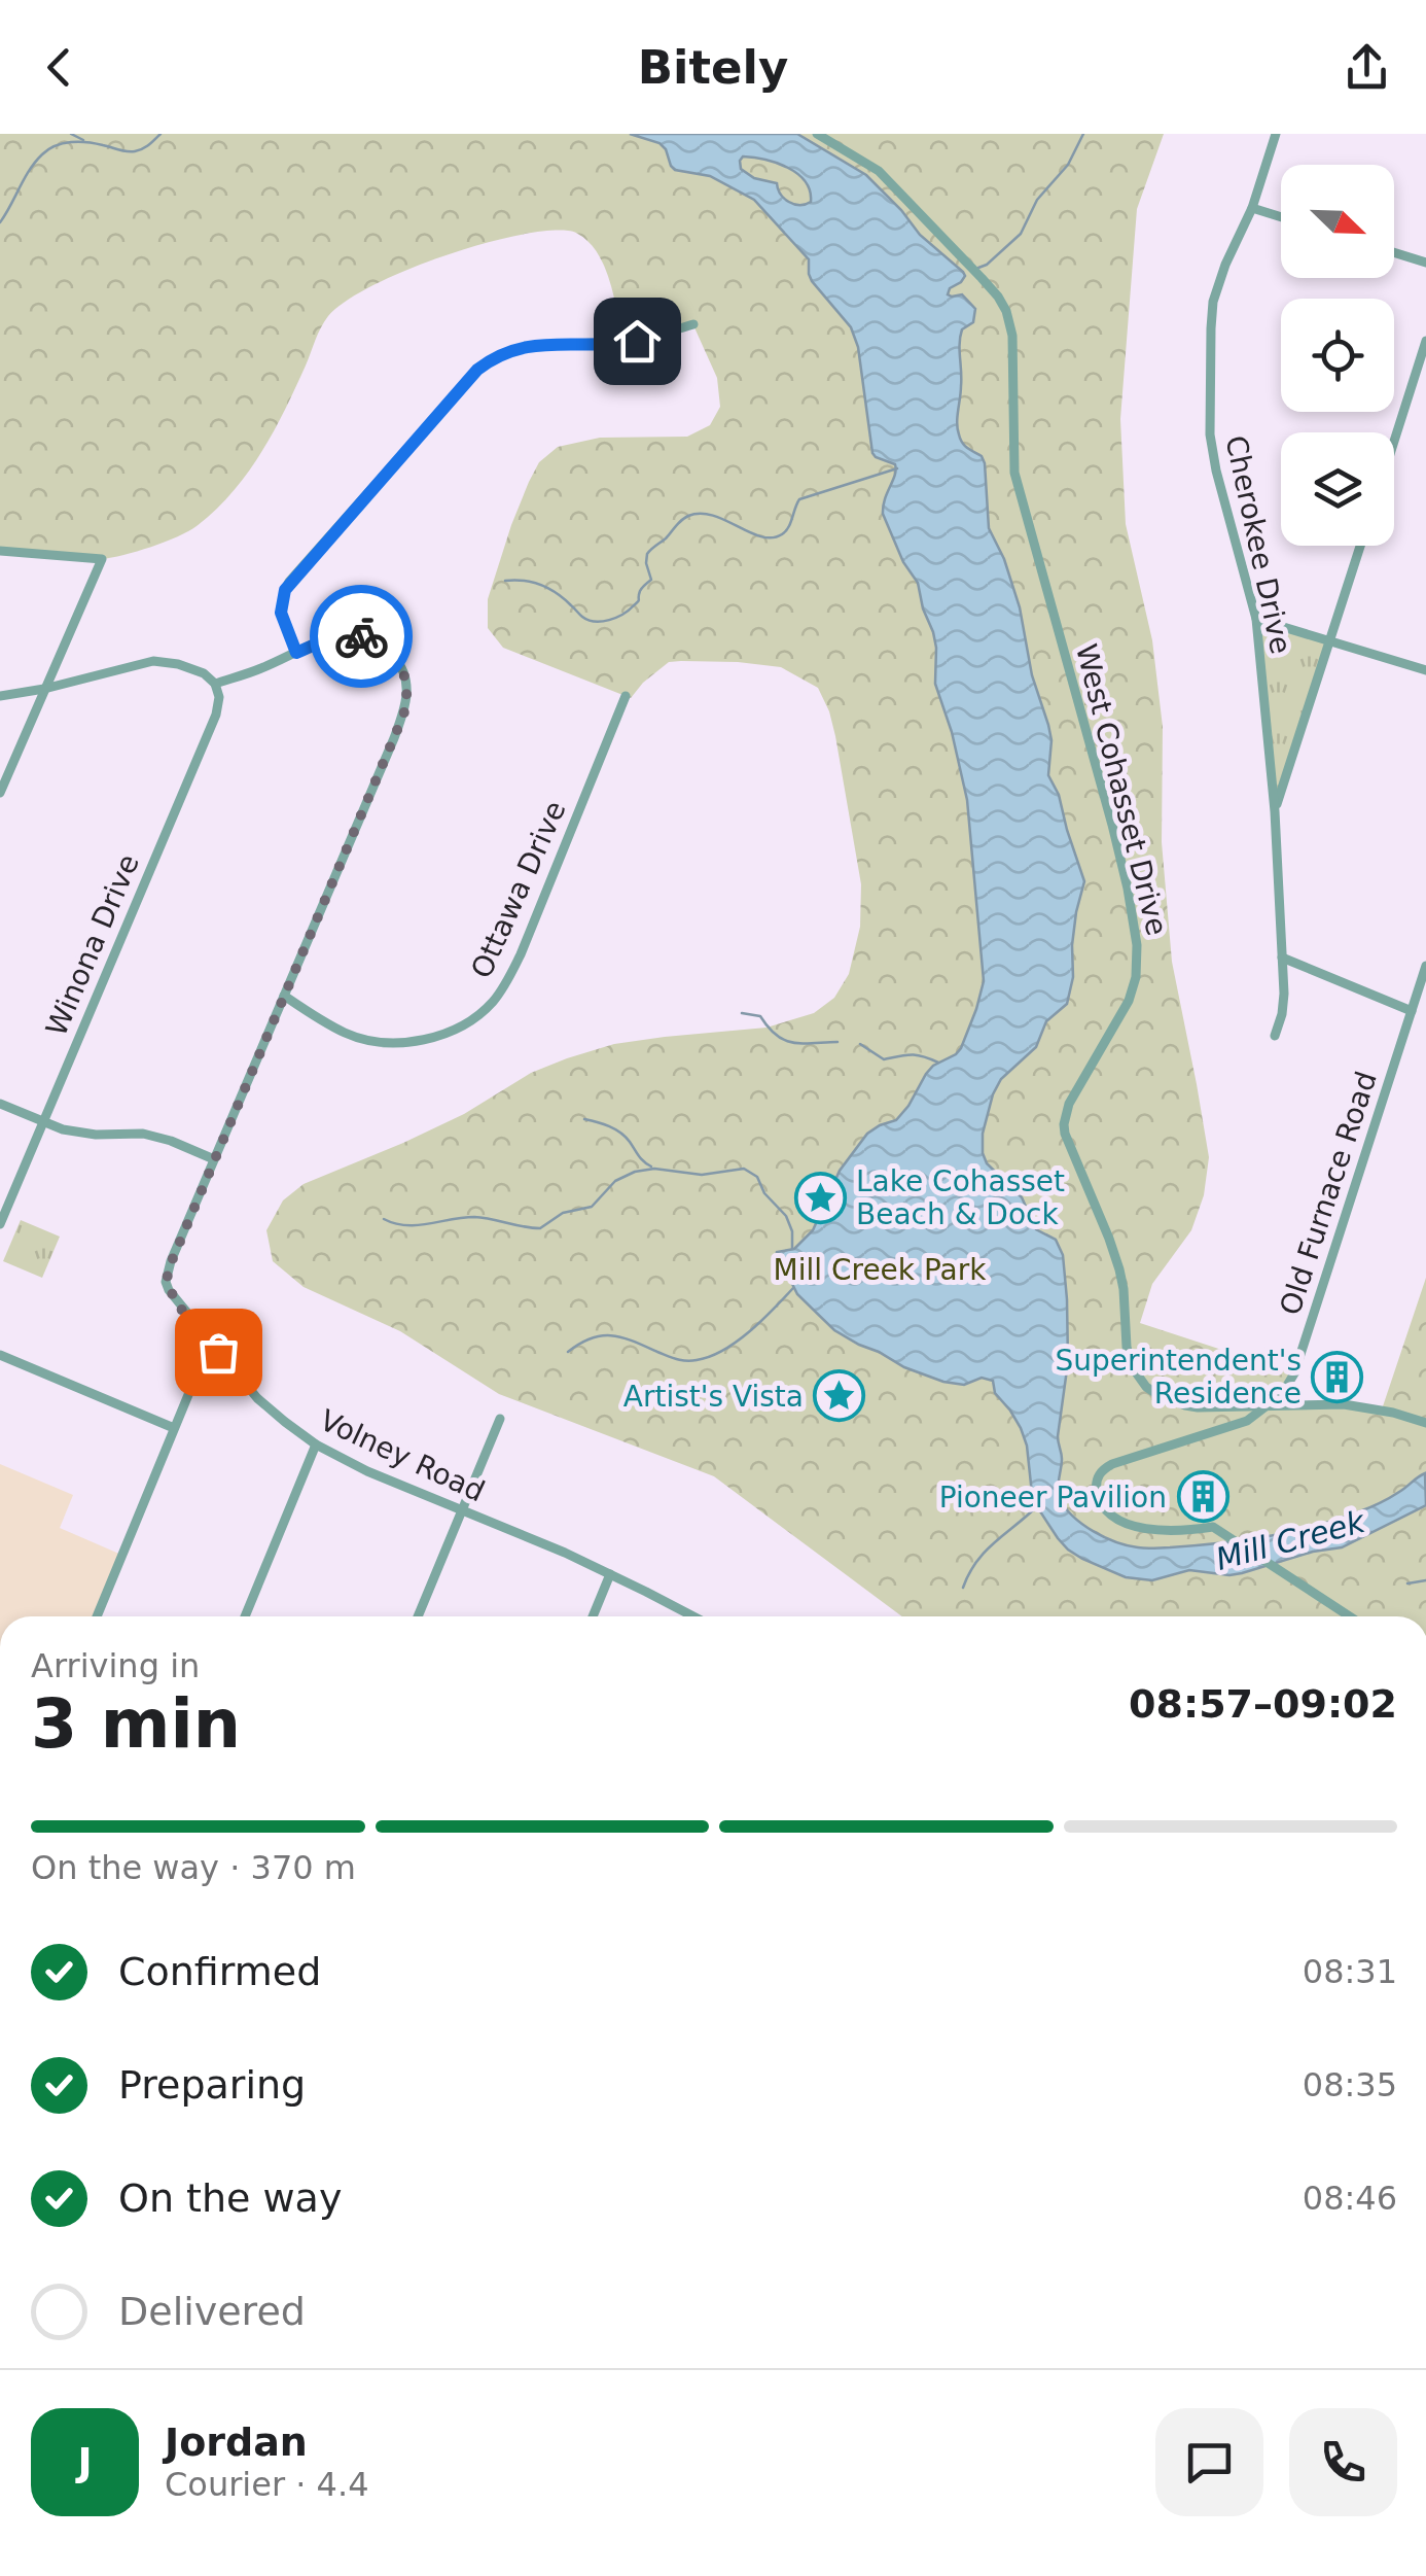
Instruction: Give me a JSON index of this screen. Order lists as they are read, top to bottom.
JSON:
{
  "streets": {
    "street": [
      "Cherokee Drive",
      "West Cohasset Drive",
      "Ottawa Drive",
      "Winona Drive",
      "Old Furnace Road",
      "Volney Road"
    ]
  },
  "crossings": [
    ["West Cohasset Drive", "Old Furnace Road"],
    ["Ottawa Drive", "Volney Road"],
    ["Winona Drive", "Volney Road"]
  ],
  "water": ["Mill Creek"],
  "parks": ["Mill Creek Park"],
  "places": {
    "place": ["Lake Cohasset Beach & Dock", "Artist's Vista"],
    "building": ["Superintendent's Residence", "Pioneer Pavilion"]
  },
  "north": "bottom right",
  "page": {
    "header": "Bitely",
    "heading": ["3 min", "Arriving in", "08:57–09:02"],
    "panel": ["Jordan", "Courier · 4.4"],
    "bar": "On the way · 370 m",
    "list": [
      ["Confirmed", "08:31"],
      ["Preparing", "08:35"],
      ["On the way", "08:46"],
      "Delivered"
    ],
    "round": "J"
  }
}
